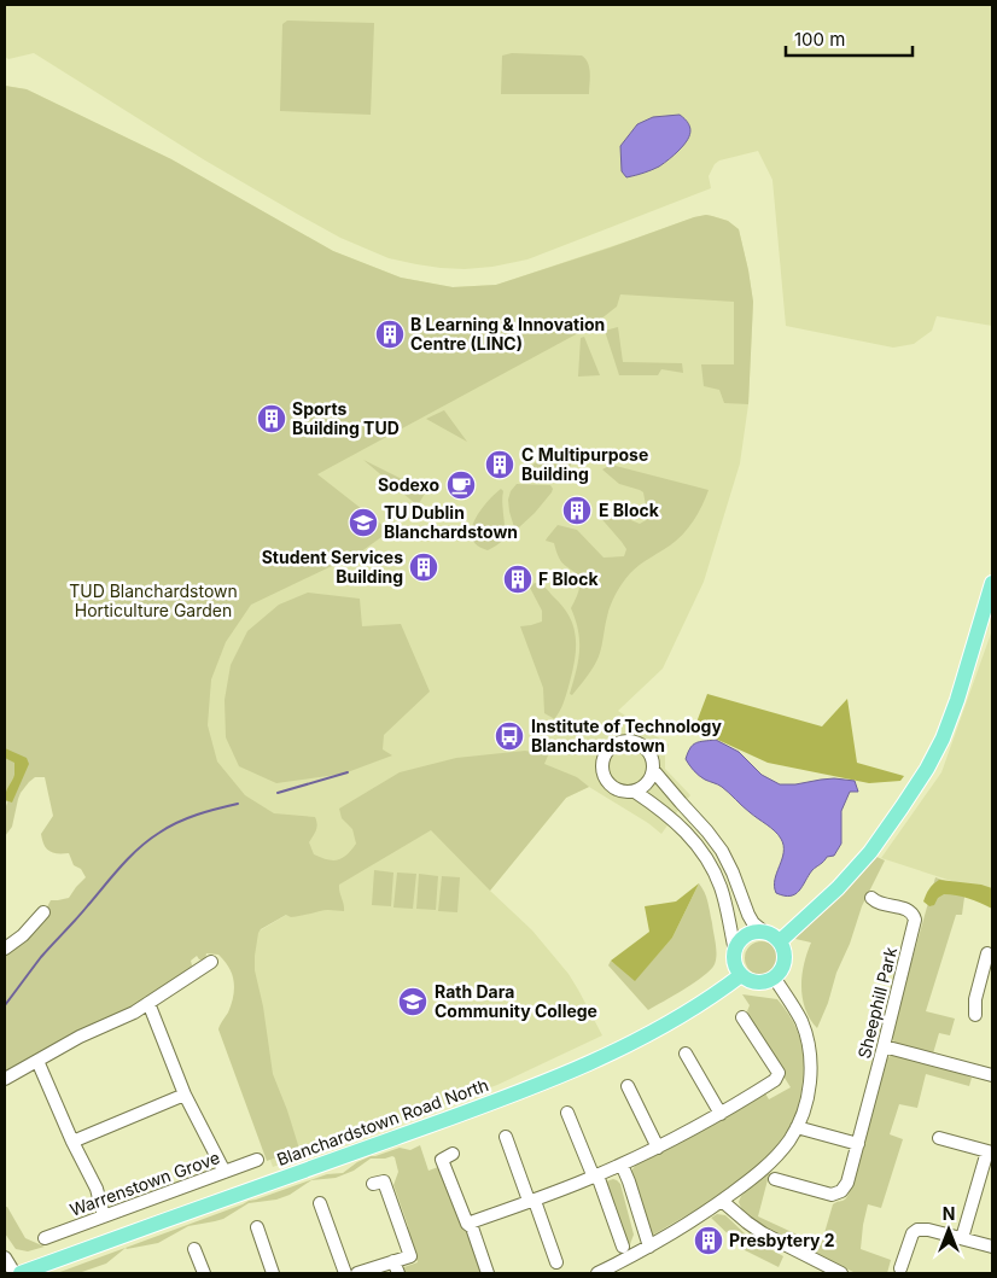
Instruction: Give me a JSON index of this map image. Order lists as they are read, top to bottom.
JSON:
{
  "streets": {
    "main road": ["Blanchardstown Road North"],
    "street": ["Sheephill Park", "Warrenstown Grove"]
  },
  "parks": ["TUD Blanchardstown Horticulture Garden"],
  "places": {
    "building": [
      "B Learning & Innovation Centre (LINC)",
      "Sports Building TUD",
      "C Multipurpose Building",
      "E Block",
      "Student Services Building",
      "F Block",
      "Presbytery 2"
    ],
    "cafe": ["Sodexo"],
    "school or university": ["TU Dublin Blanchardstown", "Rath Dara Community College"],
    "bus stop": ["Institute of Technology Blanchardstown"]
  },
  "scale_bar": "100 m",
  "north": "top"
}
